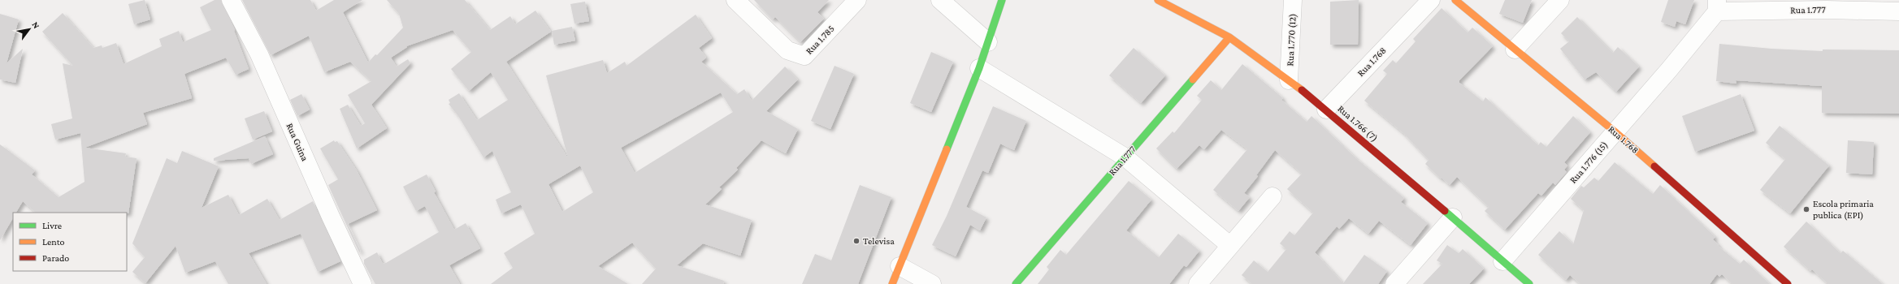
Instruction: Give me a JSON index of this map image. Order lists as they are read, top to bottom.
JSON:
{
  "streets": {
    "street": [
      "Rua 1.777",
      "Rua 1.785",
      "Rua 1.770 (12)",
      "Rua 1.768",
      "Rua 1.766 (7)",
      "Rua Guina",
      "Rua 1.776 (15)"
    ]
  },
  "crossings": [
    ["Rua 1.777", "Rua 1.766 (7)"],
    ["Rua 1.777", "Rua 1.776 (15)"],
    ["Rua 1.770 (12)", "Rua 1.766 (7)"],
    ["Rua 1.768", "Rua 1.766 (7)"],
    ["Rua 1.768", "Rua 1.776 (15)"],
    ["Rua 1.766 (7)", "Rua 1.776 (15)"]
  ],
  "places": ["Escola primaria publica (EPI)", "Televisa"],
  "legend": ["Livre", "Lento", "Parado"],
  "north": "top right"
}
